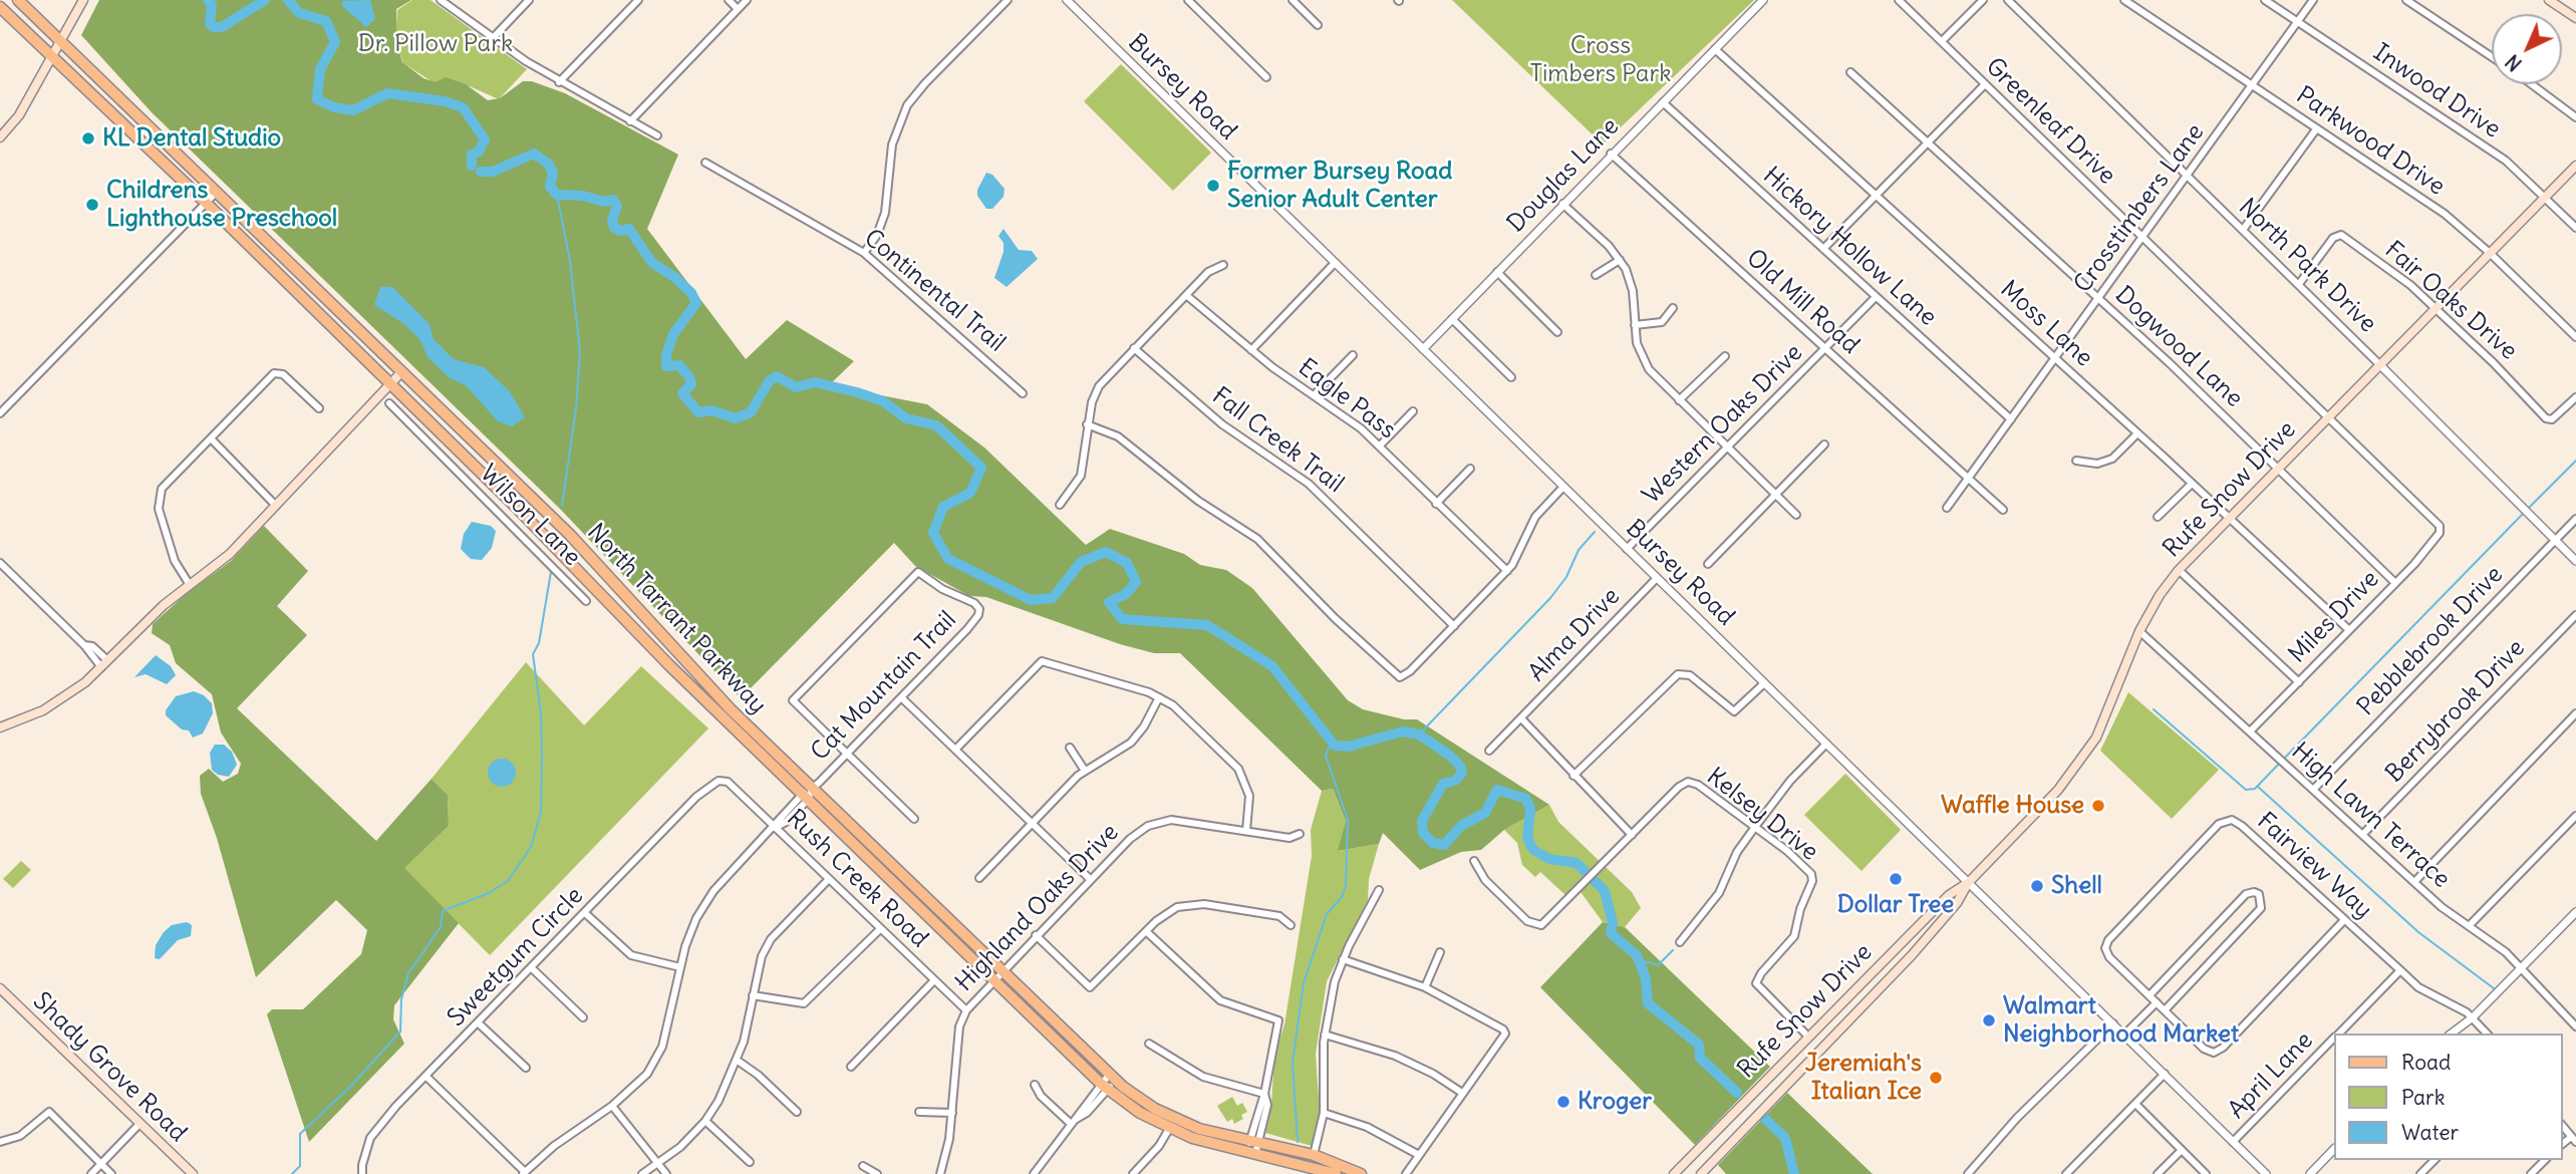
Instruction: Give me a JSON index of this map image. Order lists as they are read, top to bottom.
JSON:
{
  "streets": {
    "main road": ["Rufe Snow Drive", "North Tarrant Parkway", "Shady Grove Road"],
    "street": [
      "Bursey Road",
      "Inwood Drive",
      "Greenleaf Drive",
      "Parkwood Drive",
      "Douglas Lane",
      "Crosstimbers Lane",
      "Hickory Hollow Lane",
      "North Park Drive",
      "Continental Trail",
      "Fair Oaks Drive",
      "Old Mill Road",
      "Moss Lane",
      "Dogwood Lane",
      "Eagle Pass",
      "Western Oaks Drive",
      "Fall Creek Trail",
      "Wilson Lane",
      "Miles Drive",
      "Alma Drive",
      "Pebblebrook Drive",
      "Cat Mountain Trail",
      "Berrybrook Drive",
      "Kelsey Drive",
      "High Lawn Terrace",
      "Fairview Way",
      "Rush Creek Road",
      "Highland Oaks Drive",
      "Sweetgum Circle",
      "April Lane"
    ]
  },
  "crossings": [
    ["Bursey Road", "Douglas Lane"],
    ["Bursey Road", "Western Oaks Drive"],
    ["Bursey Road", "Rufe Snow Drive"],
    ["Bursey Road", "Alma Drive"],
    ["Bursey Road", "April Lane"],
    ["Inwood Drive", "Crosstimbers Lane"],
    ["Inwood Drive", "Rufe Snow Drive"],
    ["Greenleaf Drive", "Crosstimbers Lane"],
    ["Greenleaf Drive", "Rufe Snow Drive"],
    ["Greenleaf Drive", "Miles Drive"],
    ["Parkwood Drive", "Crosstimbers Lane"],
    ["Parkwood Drive", "Rufe Snow Drive"],
    ["Douglas Lane", "Hickory Hollow Lane"],
    ["Douglas Lane", "Old Mill Road"],
    ["Douglas Lane", "Moss Lane"],
    ["Crosstimbers Lane", "Hickory Hollow Lane"],
    ["Crosstimbers Lane", "North Park Drive"],
    ["Crosstimbers Lane", "Old Mill Road"],
    ["Crosstimbers Lane", "Moss Lane"],
    ["Crosstimbers Lane", "Dogwood Lane"],
    ["Hickory Hollow Lane", "Western Oaks Drive"],
    ["North Park Drive", "Fair Oaks Drive"],
    ["North Park Drive", "Rufe Snow Drive"],
    ["North Park Drive", "Pebblebrook Drive"],
    ["Fair Oaks Drive", "Rufe Snow Drive"],
    ["Old Mill Road", "Western Oaks Drive"],
    ["Moss Lane", "Rufe Snow Drive"],
    ["Moss Lane", "Miles Drive"],
    ["Dogwood Lane", "Rufe Snow Drive"],
    ["Dogwood Lane", "Miles Drive"],
    ["Rufe Snow Drive", "Kelsey Drive"],
    ["Rufe Snow Drive", "High Lawn Terrace"],
    ["Wilson Lane", "North Tarrant Parkway"],
    ["Miles Drive", "High Lawn Terrace"],
    ["North Tarrant Parkway", "Cat Mountain Trail"],
    ["North Tarrant Parkway", "Highland Oaks Drive"],
    ["Pebblebrook Drive", "High Lawn Terrace"],
    ["Cat Mountain Trail", "Rush Creek Road"],
    ["Berrybrook Drive", "High Lawn Terrace"],
    ["Fairview Way", "April Lane"],
    ["Rush Creek Road", "Highland Oaks Drive"],
    ["Rush Creek Road", "Sweetgum Circle"]
  ],
  "parks": ["Dr. Pillow Park", "Cross Timbers Park"],
  "places": [
    "KL Dental Studio",
    "Former Bursey Road Senior Adult Center",
    "Childrens Lighthouse Preschool",
    "Waffle House",
    "Dollar Tree",
    "Shell",
    "Walmart Neighborhood Market",
    "Jeremiah's Italian Ice",
    "Kroger"
  ],
  "legend": ["Road", "Park", "Water"],
  "north": "bottom left"
}
